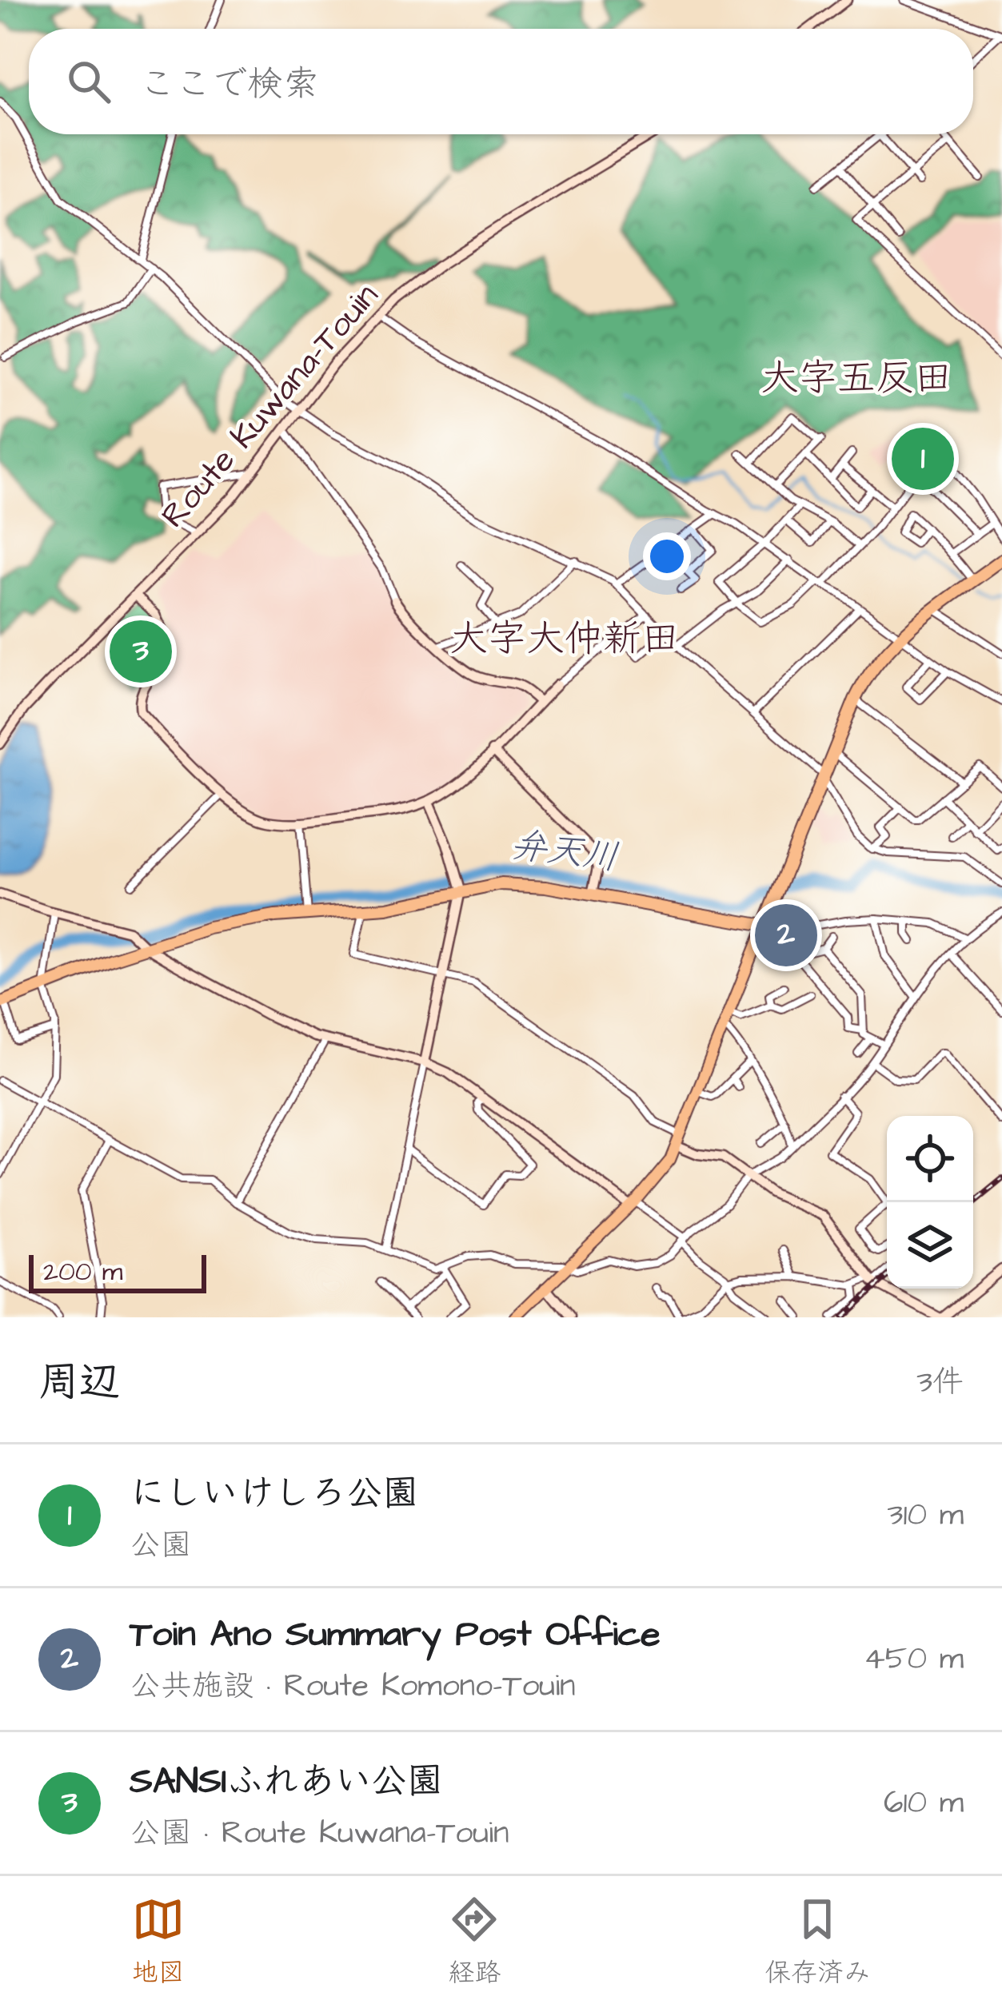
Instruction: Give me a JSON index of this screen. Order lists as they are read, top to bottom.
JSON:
{
  "streets": {
    "street": ["Route Kuwana-Touin"]
  },
  "districts": ["大字五反田", "大字大仲新田"],
  "water": ["弁天川"],
  "scale_bar": "200 m",
  "page": {
    "search": "ここで検索",
    "pins": ["1", "3", "2"],
    "scale": "200 m",
    "heading": ["周辺", "3件"],
    "list": [
      {
        "mark": "1",
        "name": "にしいけしろ公園",
        "note": "公園",
        "value": "310 m"
      },
      {
        "mark": "2",
        "name": "Toin Ano Summary Post Office",
        "note": "公共施設 · Route Komono-Touin",
        "value": "450 m"
      },
      {
        "mark": "3",
        "name": "SANSIふれあい公園",
        "note": "公園 · Route Kuwana-Touin",
        "value": "610 m"
      }
    ],
    "nav": ["地図", "経路", "保存済み"]
  }
}
